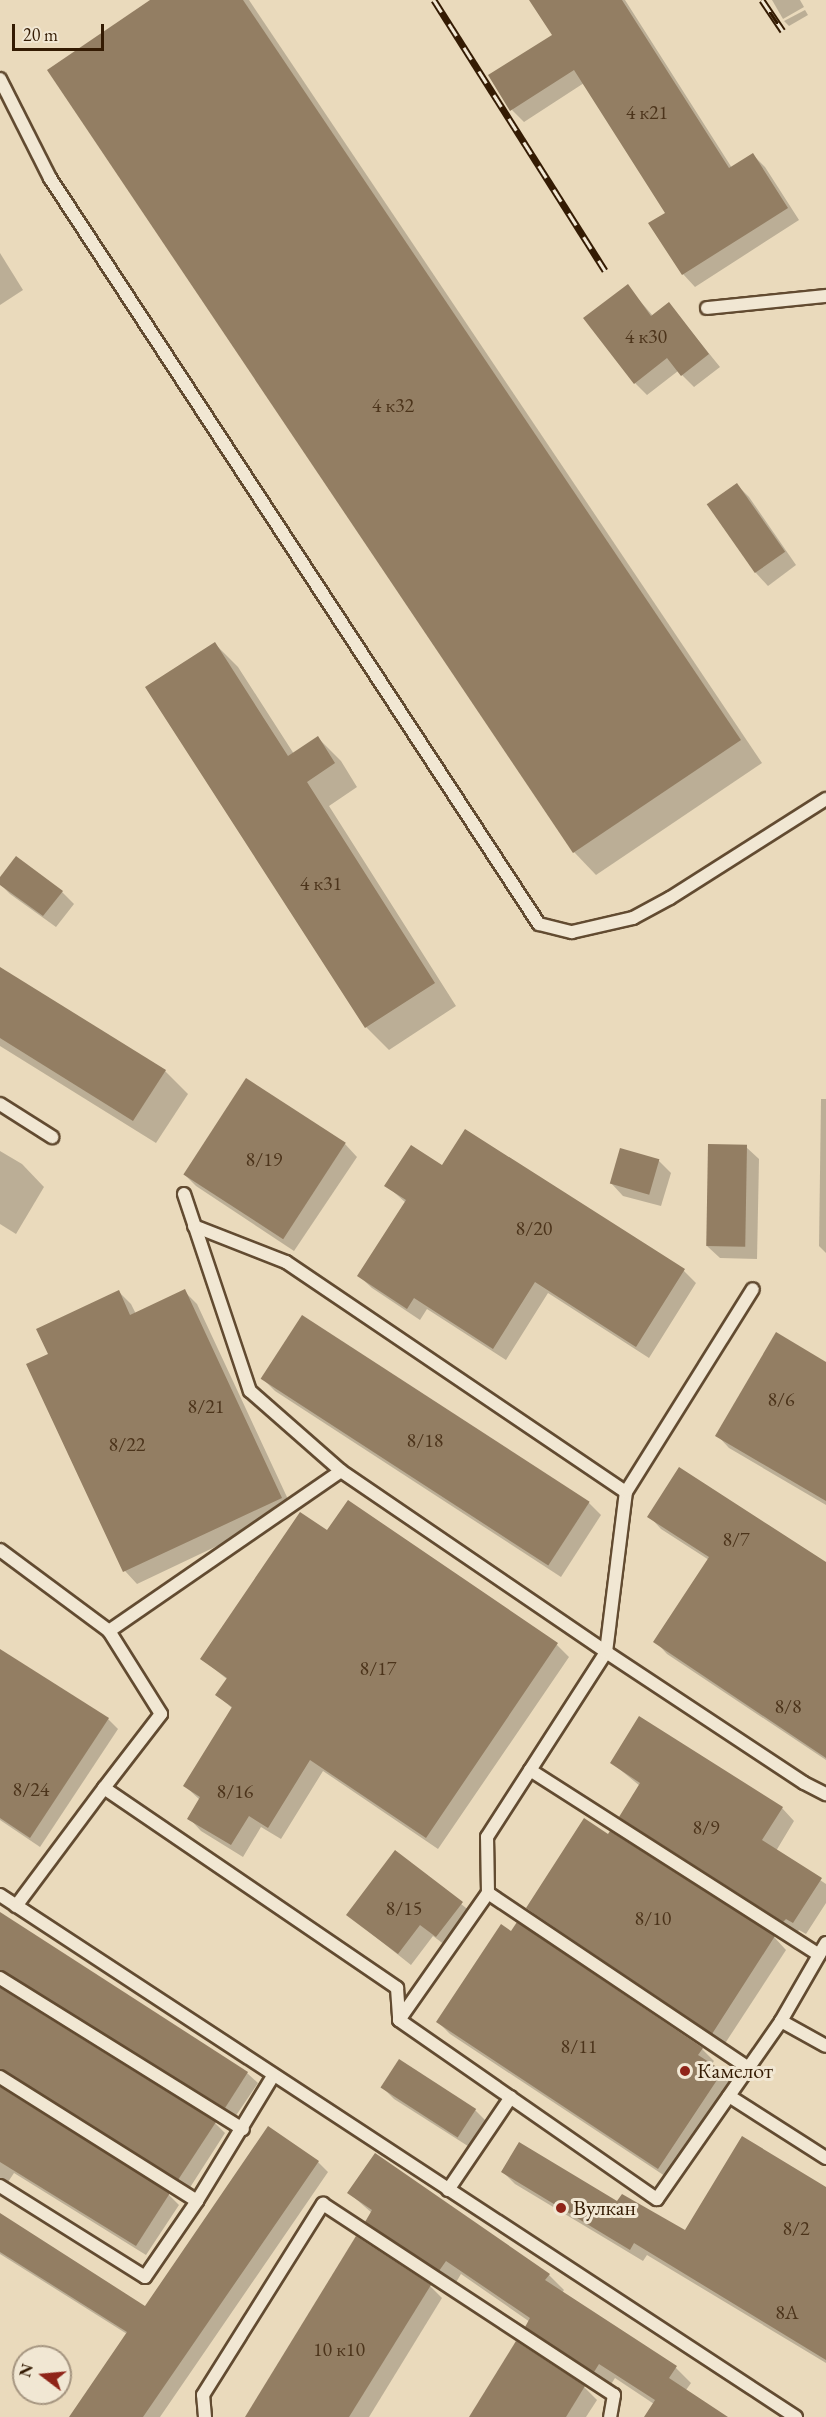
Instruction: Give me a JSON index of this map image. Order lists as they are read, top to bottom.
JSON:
{
  "places": ["Камелот", "Вулкан"],
  "house_numbers": [
    "4 к21",
    "4 к30",
    "4 к32",
    "4 к31",
    "8/19",
    "8/20",
    "8/6",
    "8/21",
    "8/18",
    "8/22",
    "8/7",
    "8/17",
    "8/8",
    "8/24",
    "8/16",
    "8/9",
    "8/15",
    "8/10",
    "8/11",
    "8/2",
    "8А",
    "10 к10"
  ],
  "scale_bar": "20 m",
  "north": "left"
}
